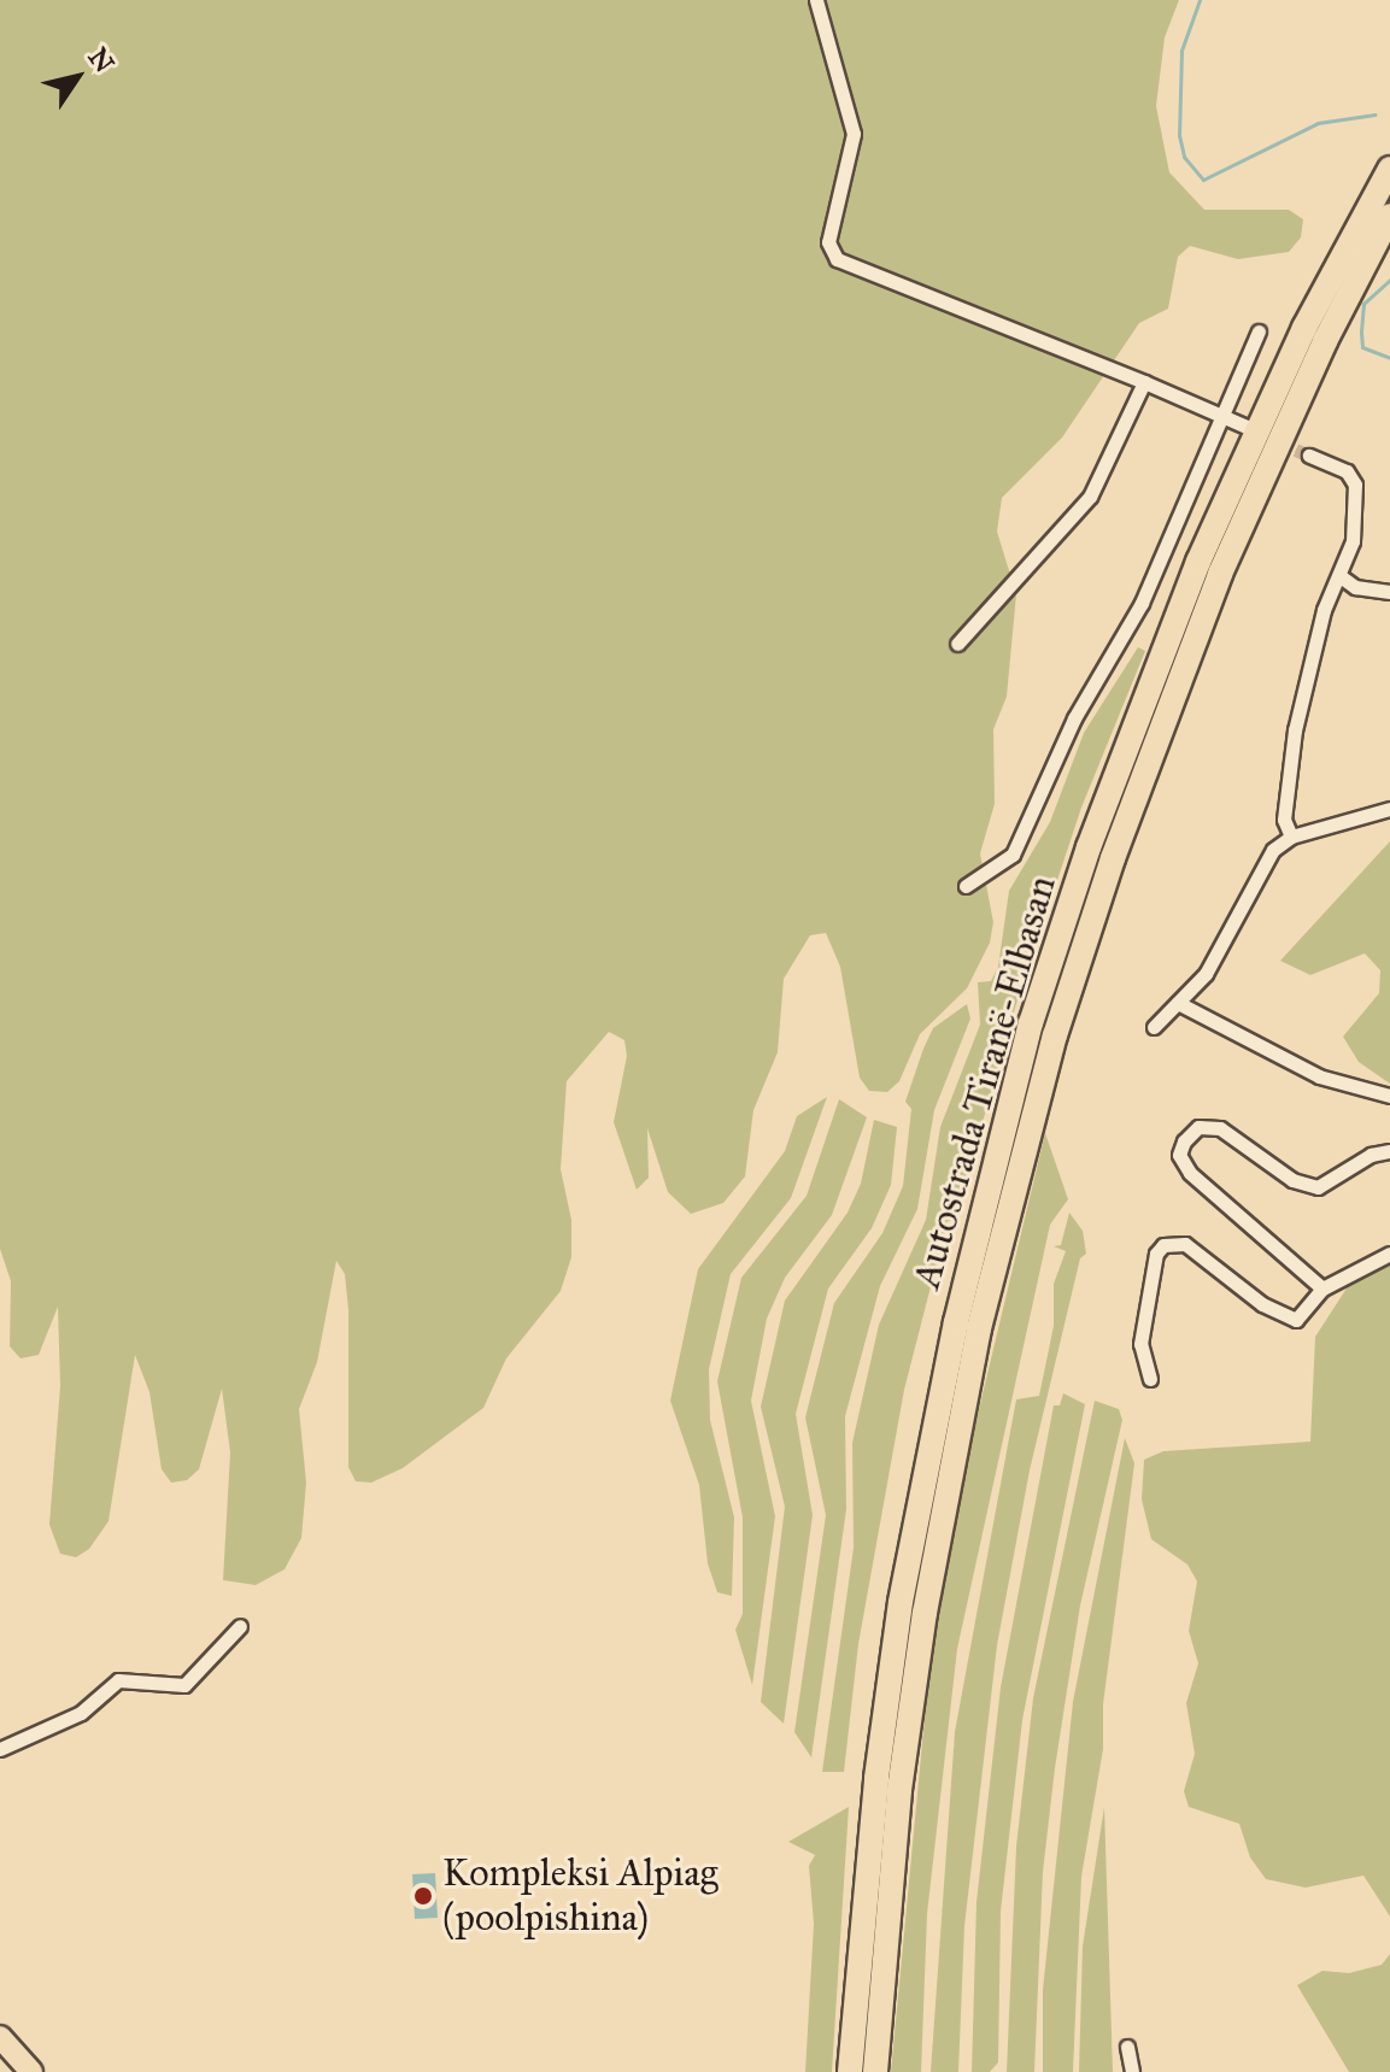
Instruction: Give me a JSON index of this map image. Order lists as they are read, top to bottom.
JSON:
{
  "streets": {
    "highway": ["Autostrada Tiranë-Elbasan"]
  },
  "places": ["Kompleksi Alpiag (poolpishina)"],
  "north": "top right"
}
